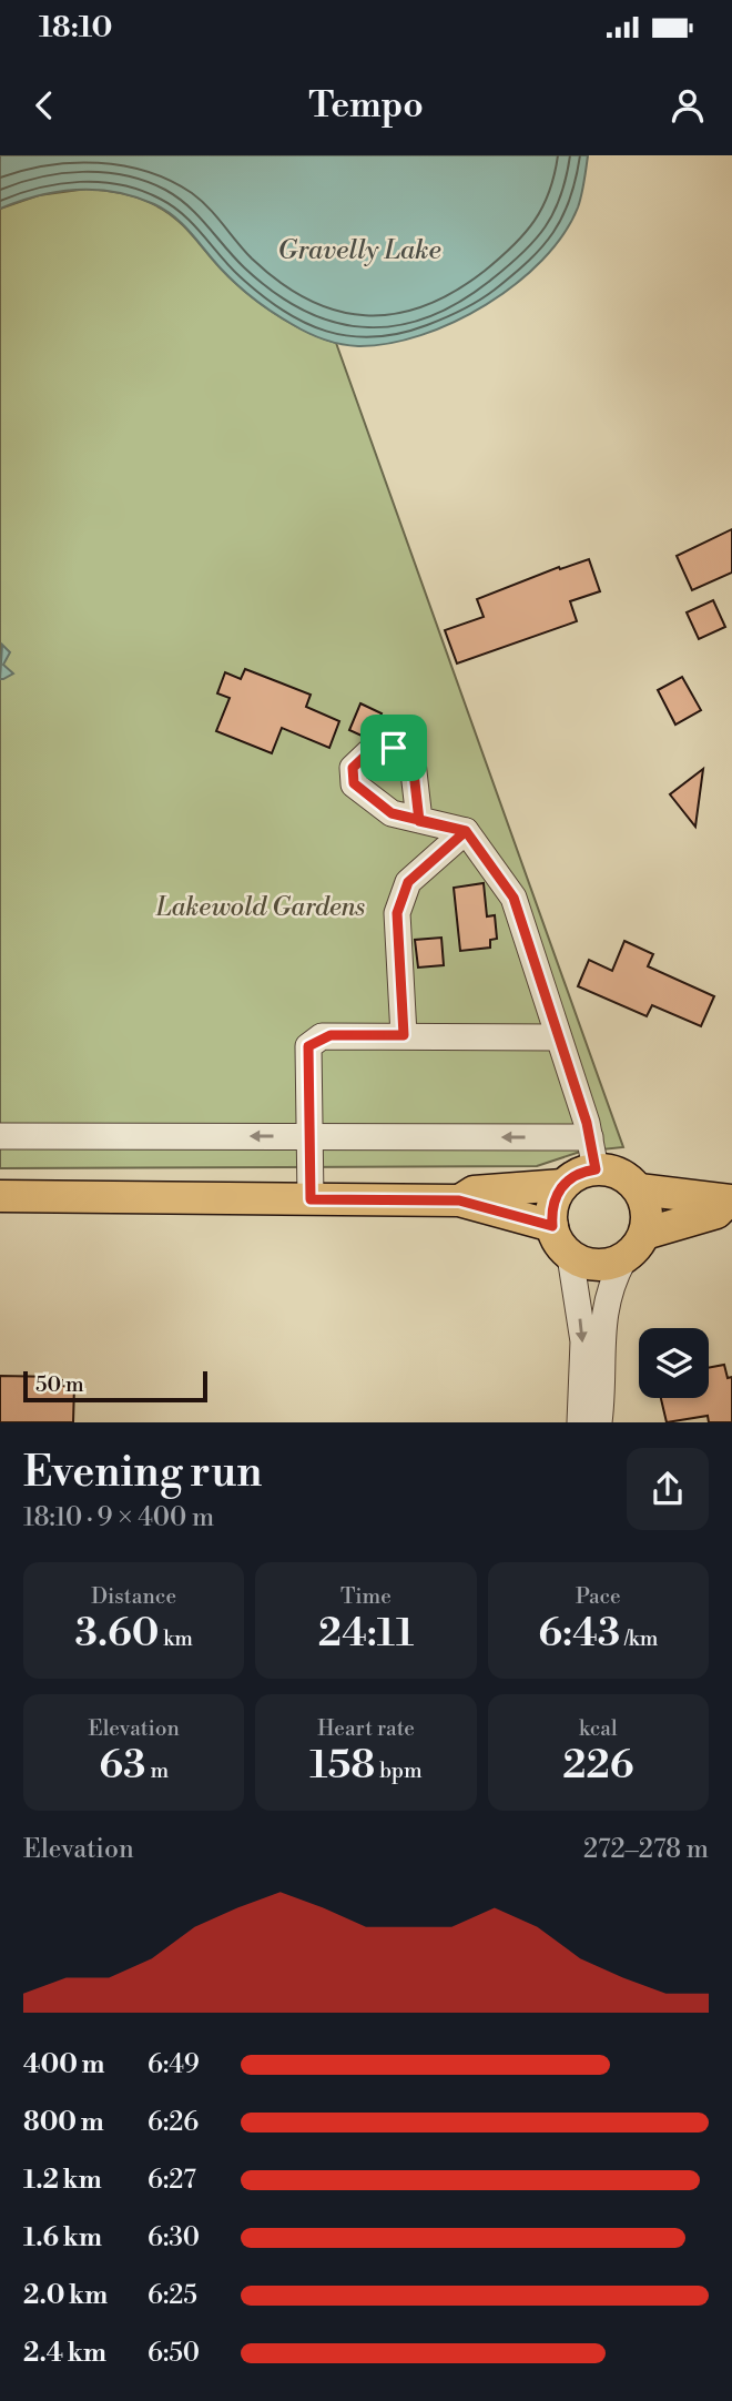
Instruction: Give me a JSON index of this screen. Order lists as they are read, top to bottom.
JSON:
{
  "water": ["Gravelly Lake"],
  "parks": ["Lakewold Gardens"],
  "scale_bar": "50 m",
  "page": {
    "status": "18:10",
    "header": "Tempo",
    "scale": "50 m",
    "heading": ["Evening run", "18:10 · 9 × 400 m"],
    "stats": [
      ["Distance", "3.60 km"],
      ["Time", "24:11"],
      ["Pace", "6:43 /km"],
      ["Elevation", "63 m"],
      ["Heart rate", "158 bpm"],
      ["kcal", "226"]
    ],
    "chart": ["Elevation", "272–278 m"],
    "list": [
      {
        "name": "400 m",
        "note": "6:49"
      },
      {
        "name": "800 m",
        "note": "6:26"
      },
      {
        "name": "1.2 km",
        "note": "6:27"
      },
      {
        "name": "1.6 km",
        "note": "6:30"
      },
      {
        "name": "2.0 km",
        "note": "6:25"
      },
      {
        "name": "2.4 km",
        "note": "6:50"
      }
    ]
  }
}
